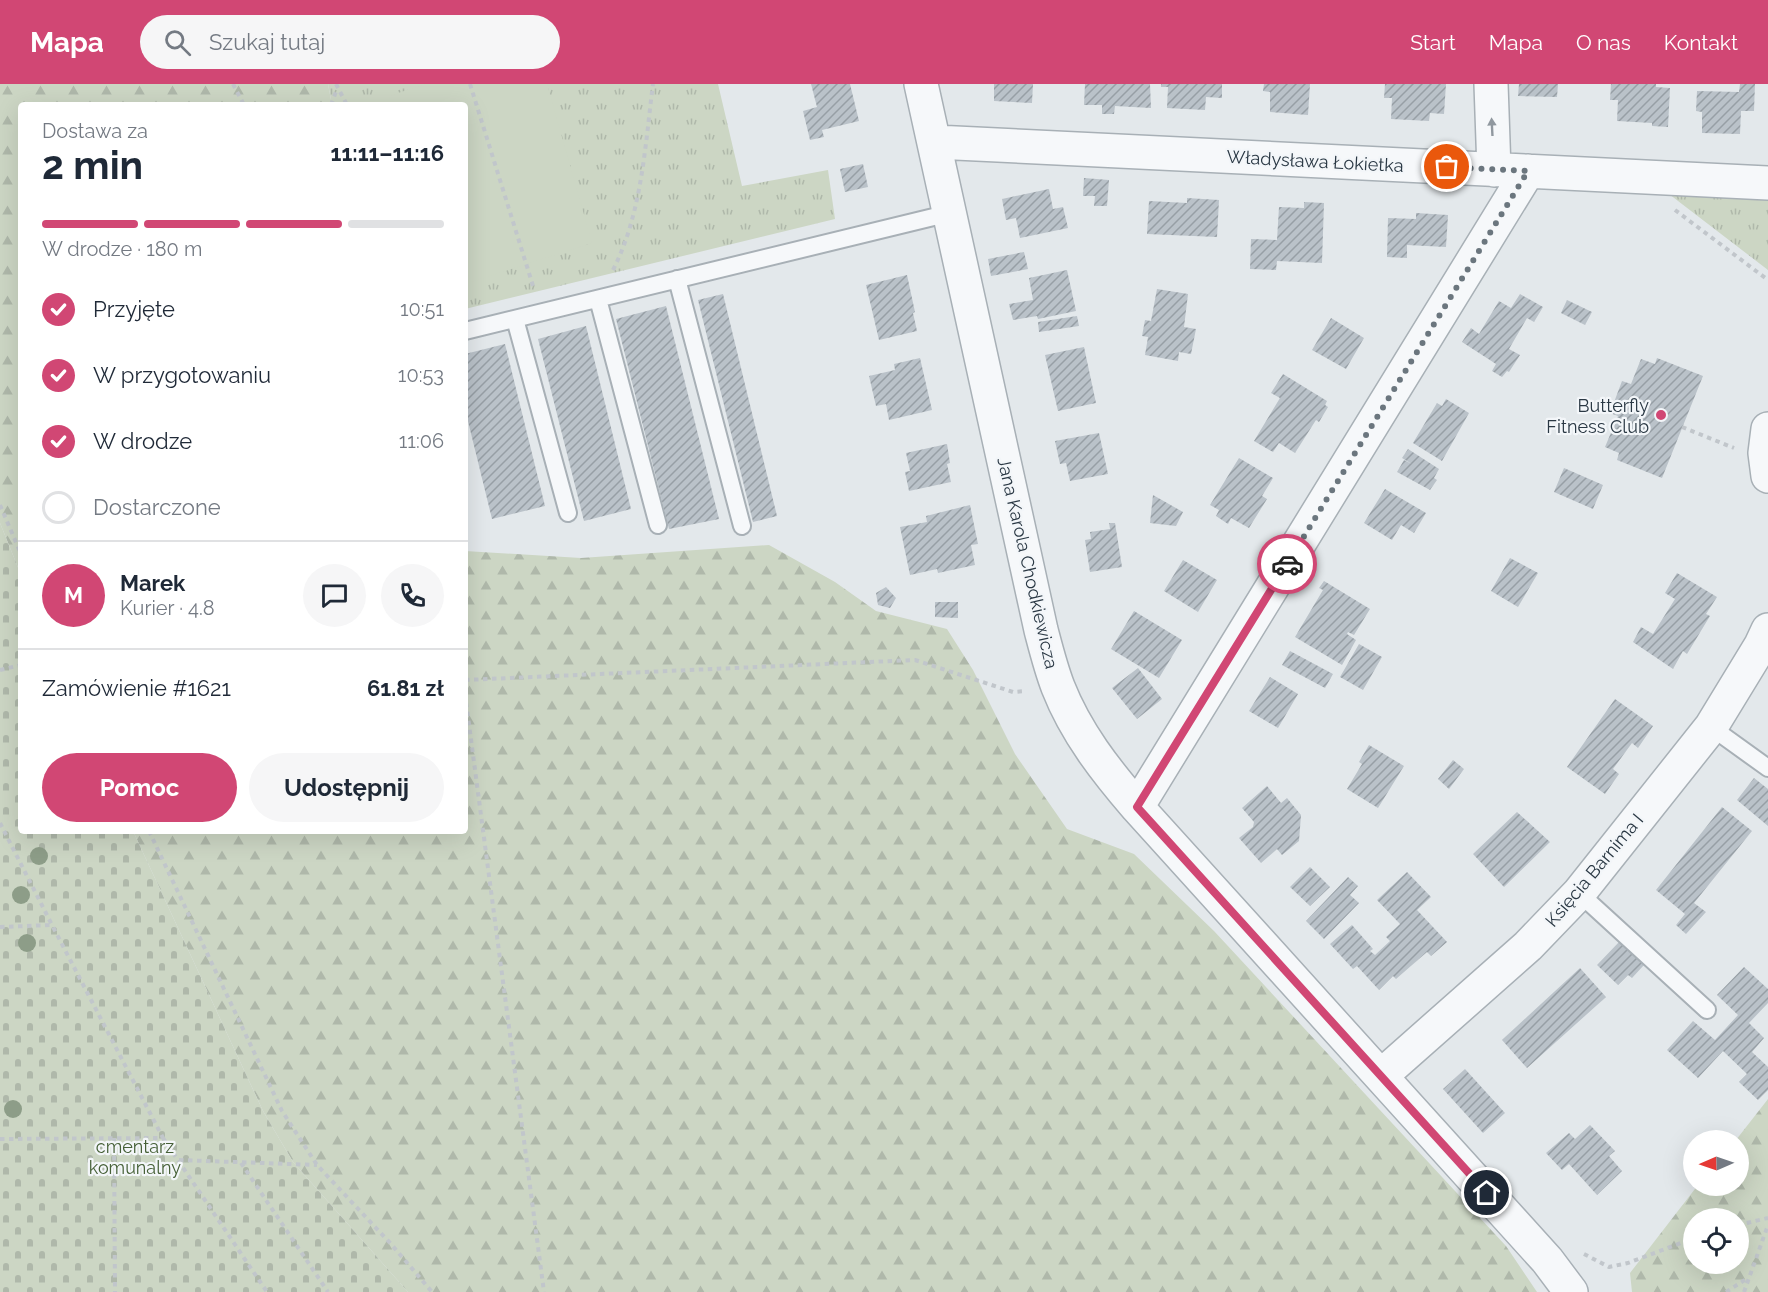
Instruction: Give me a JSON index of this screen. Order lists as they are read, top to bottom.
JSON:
{
  "streets": {
    "street": ["Władysława Łokietka", "Jana Karola Chodkiewicza", "Księcia Barnima I"]
  },
  "crossings": [
    ["Władysława Łokietka", "Jana Karola Chodkiewicza"],
    ["Jana Karola Chodkiewicza", "Księcia Barnima I"]
  ],
  "parks": ["cmentarz komunalny"],
  "places": ["Butterfly Fitness Club"],
  "north": "left",
  "page": {
    "header": "Mapa",
    "search": "Szukaj tutaj",
    "nav": [
      "Start",
      "Mapa",
      "O nas",
      "Kontakt"
    ],
    "heading": ["2 min", "Dostawa za", "11:11–11:16"],
    "panel": [
      "Marek",
      "Kurier · 4.8",
      "Zamówienie #1621",
      "61.81 zł"
    ],
    "bar": "W drodze · 180 m",
    "list": [
      ["Przyjęte", "10:51"],
      ["W przygotowaniu", "10:53"],
      ["W drodze", "11:06"],
      "Dostarczone"
    ],
    "round": "M",
    "buttons": ["Pomoc", "Udostępnij"]
  }
}
